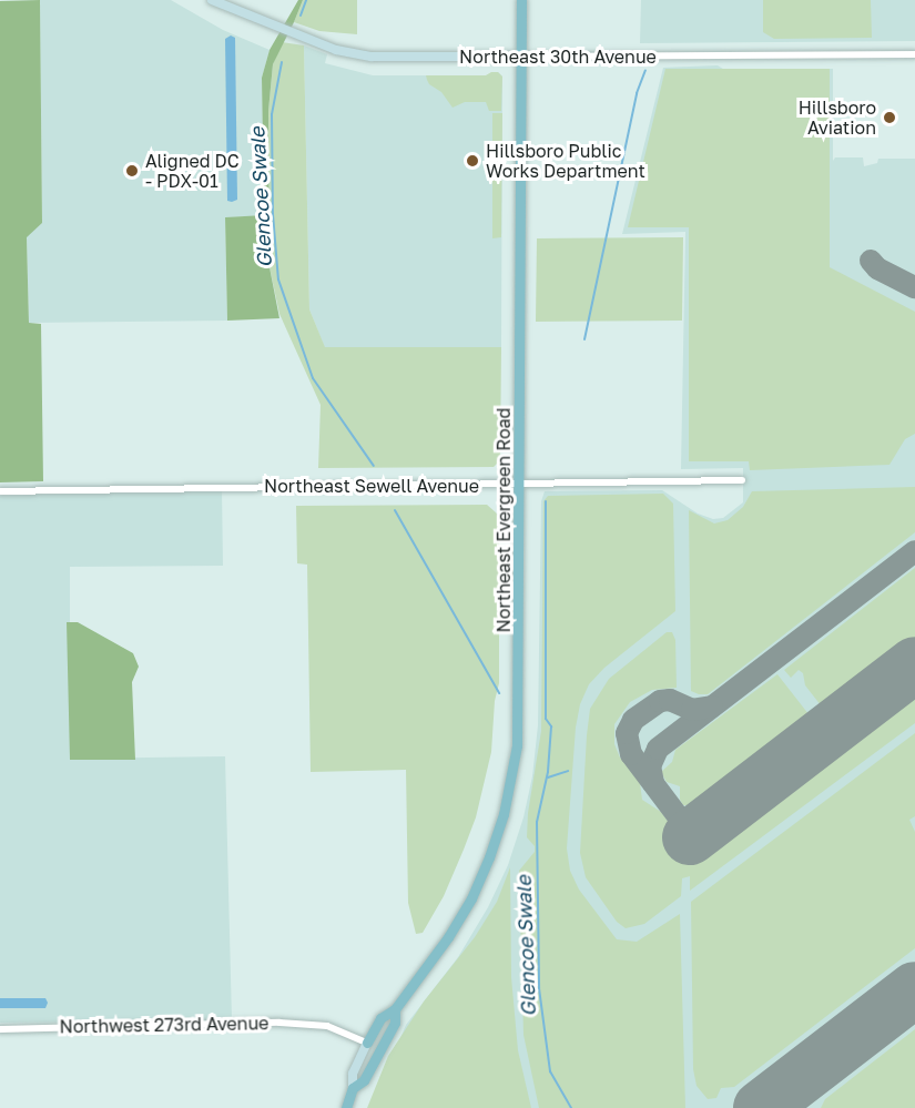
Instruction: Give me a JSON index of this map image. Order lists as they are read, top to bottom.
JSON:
{
  "streets": {
    "main road": ["Northeast Evergreen Road"],
    "street": ["Northeast 30th Avenue", "Northeast Sewell Avenue", "Northwest 273rd Avenue"]
  },
  "crossings": [
    ["Northeast 30th Avenue", "Northeast Evergreen Road"],
    ["Northeast Sewell Avenue", "Northeast Evergreen Road"],
    ["Northeast Evergreen Road", "Northwest 273rd Avenue"]
  ],
  "water": ["Glencoe Swale"],
  "places": ["Hillsboro Aviation", "Hillsboro Public Works Department", "Aligned DC - PDX-01"]
}
